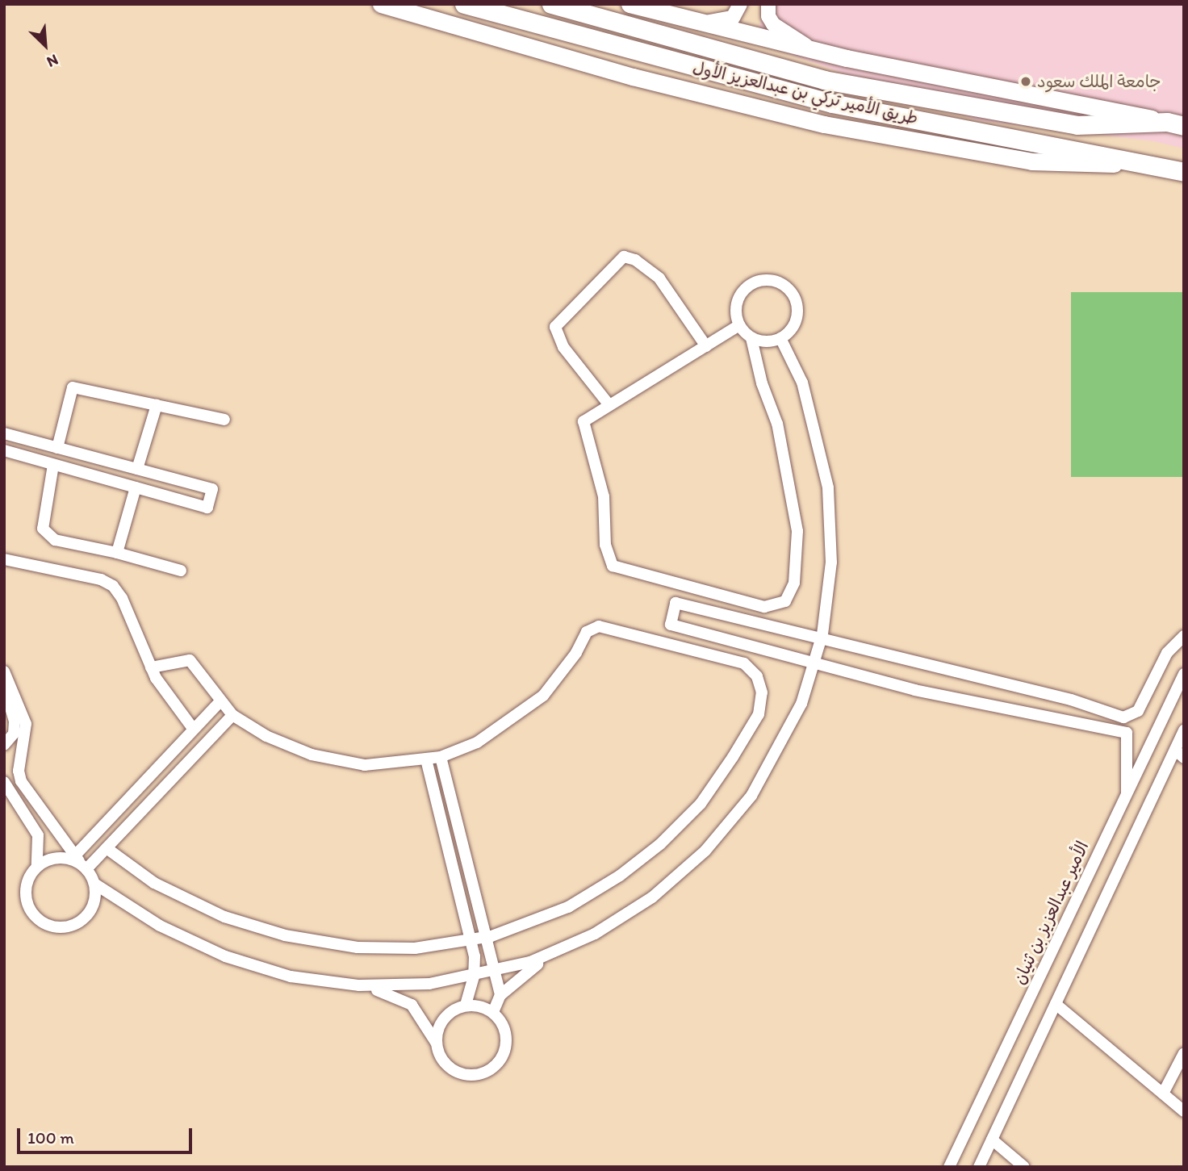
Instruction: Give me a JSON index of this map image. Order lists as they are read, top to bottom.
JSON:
{
  "streets": {
    "main road": ["طريق الأمير تركي بن عبدالعزيز الأول"],
    "street": ["الأمير عبدالعزيز بن ثنيان"]
  },
  "places": ["جامعة الملك سعود"],
  "scale_bar": "100 m",
  "north": "bottom right"
}
